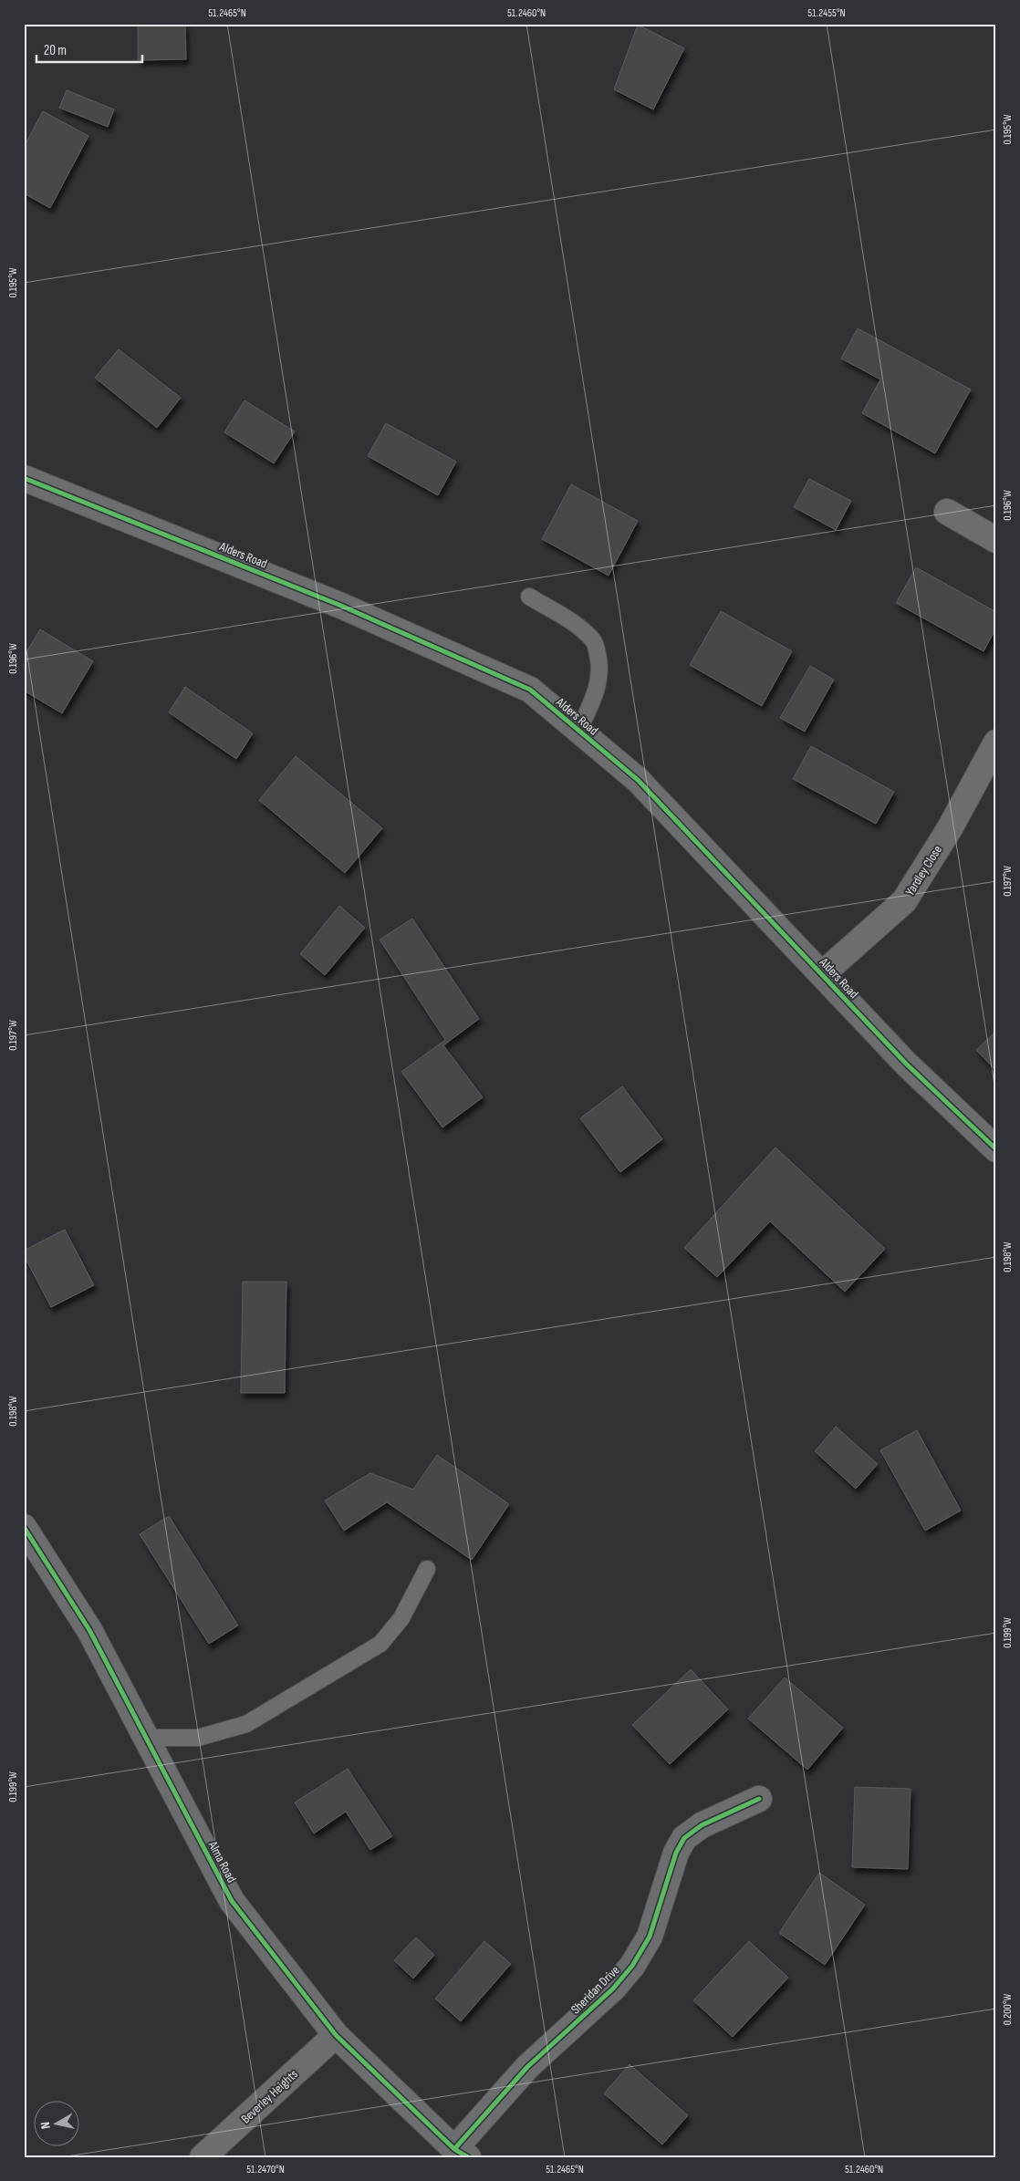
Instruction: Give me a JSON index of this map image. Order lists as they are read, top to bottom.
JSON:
{
  "streets": {
    "street": [
      "Alders Road",
      "Yardley Close",
      "Alma Road",
      "Sheridan Drive",
      "Beverley Heights"
    ]
  },
  "crossings": [
    ["Alders Road", "Yardley Close"],
    ["Alma Road", "Sheridan Drive"],
    ["Alma Road", "Beverley Heights"]
  ],
  "scale_bar": "20 m",
  "north": "left",
  "coordinates": [
    "51.2465°N",
    "51.2460°N",
    "51.2455°N",
    "0.195°W",
    "0.196°W",
    "0.197°W",
    "0.198°W",
    "0.199°W",
    "0.200°W",
    "51.2470°N"
  ]
}
